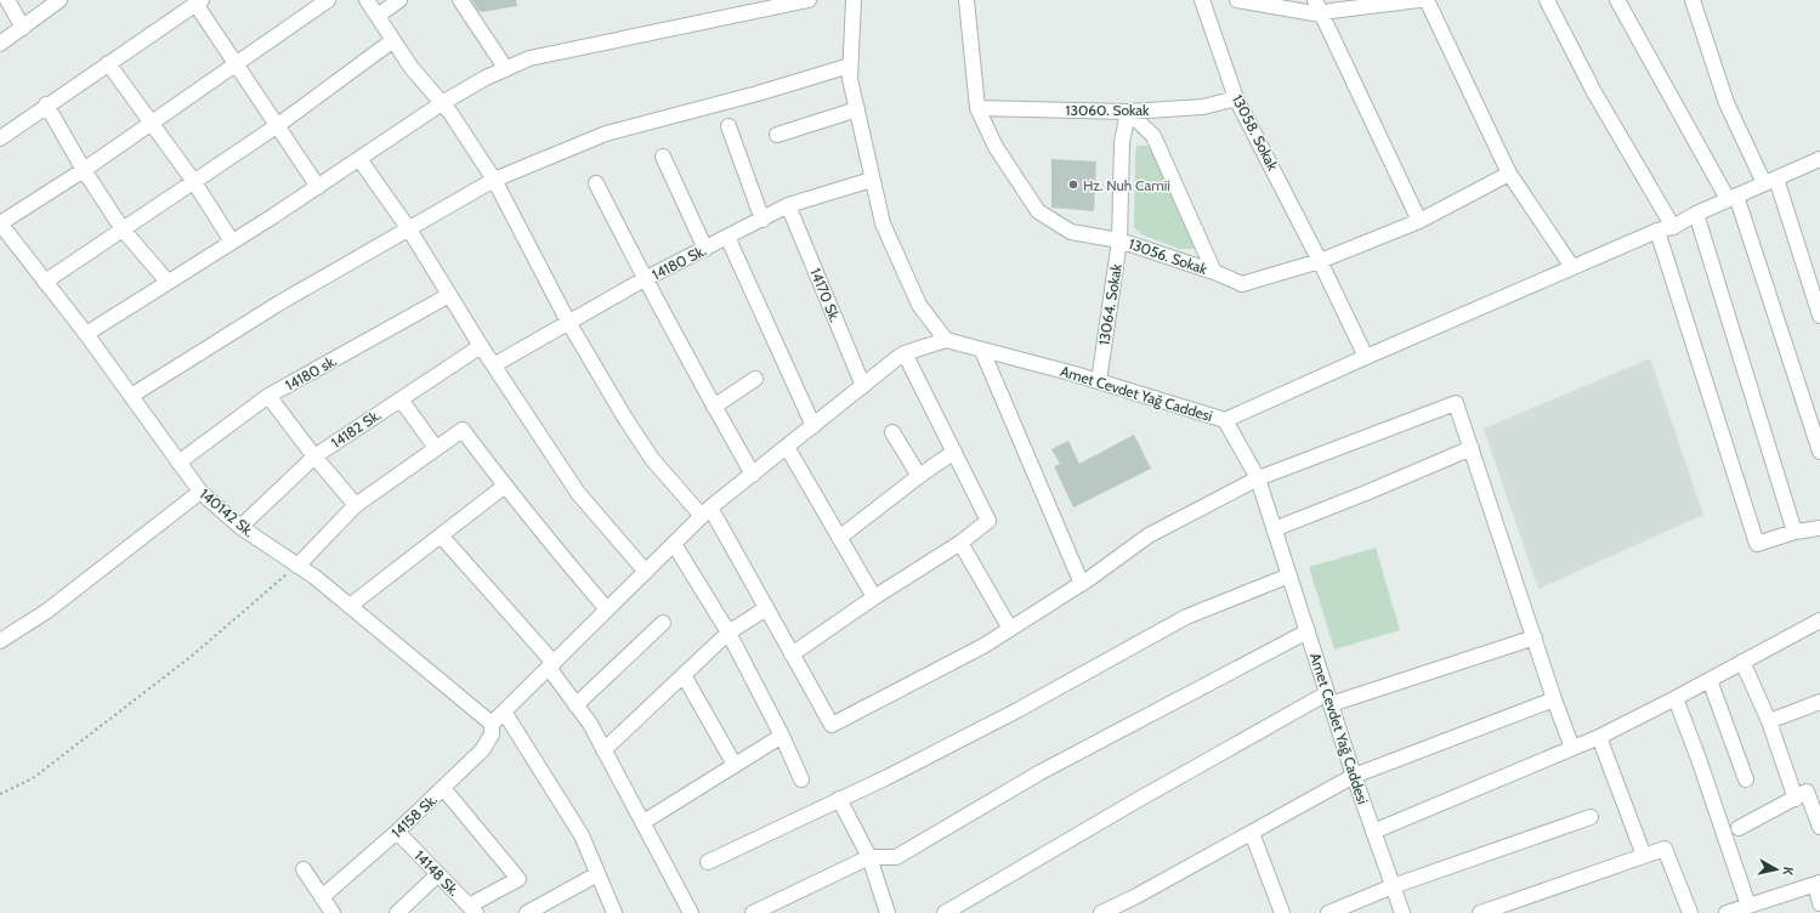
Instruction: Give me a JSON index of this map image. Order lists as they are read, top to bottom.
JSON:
{
  "streets": {
    "street": [
      "13060. Sokak",
      "13058. Sokak",
      "13056. Sokak",
      "14180 Sk.",
      "14170 Sk.",
      "13064. Sokak",
      "14180 sk.",
      "Amet Cevdet Yağ Caddesi",
      "14182 Sk.",
      "140142 Sk.",
      "14158 Sk.",
      "14148 Sk."
    ]
  },
  "crossings": [
    ["13060. Sokak", "13058. Sokak"],
    ["13060. Sokak", "13056. Sokak"],
    ["13060. Sokak", "13064. Sokak"],
    ["13058. Sokak", "13056. Sokak"],
    ["13056. Sokak", "13064. Sokak"],
    ["14180 Sk.", "14170 Sk."],
    ["13064. Sokak", "Amet Cevdet Yağ Caddesi"],
    ["14180 sk.", "140142 Sk."],
    ["14182 Sk.", "140142 Sk."],
    ["140142 Sk.", "14158 Sk."],
    ["14158 Sk.", "14148 Sk."]
  ],
  "places": ["Hz. Nuh Camii"],
  "north": "right"
}
